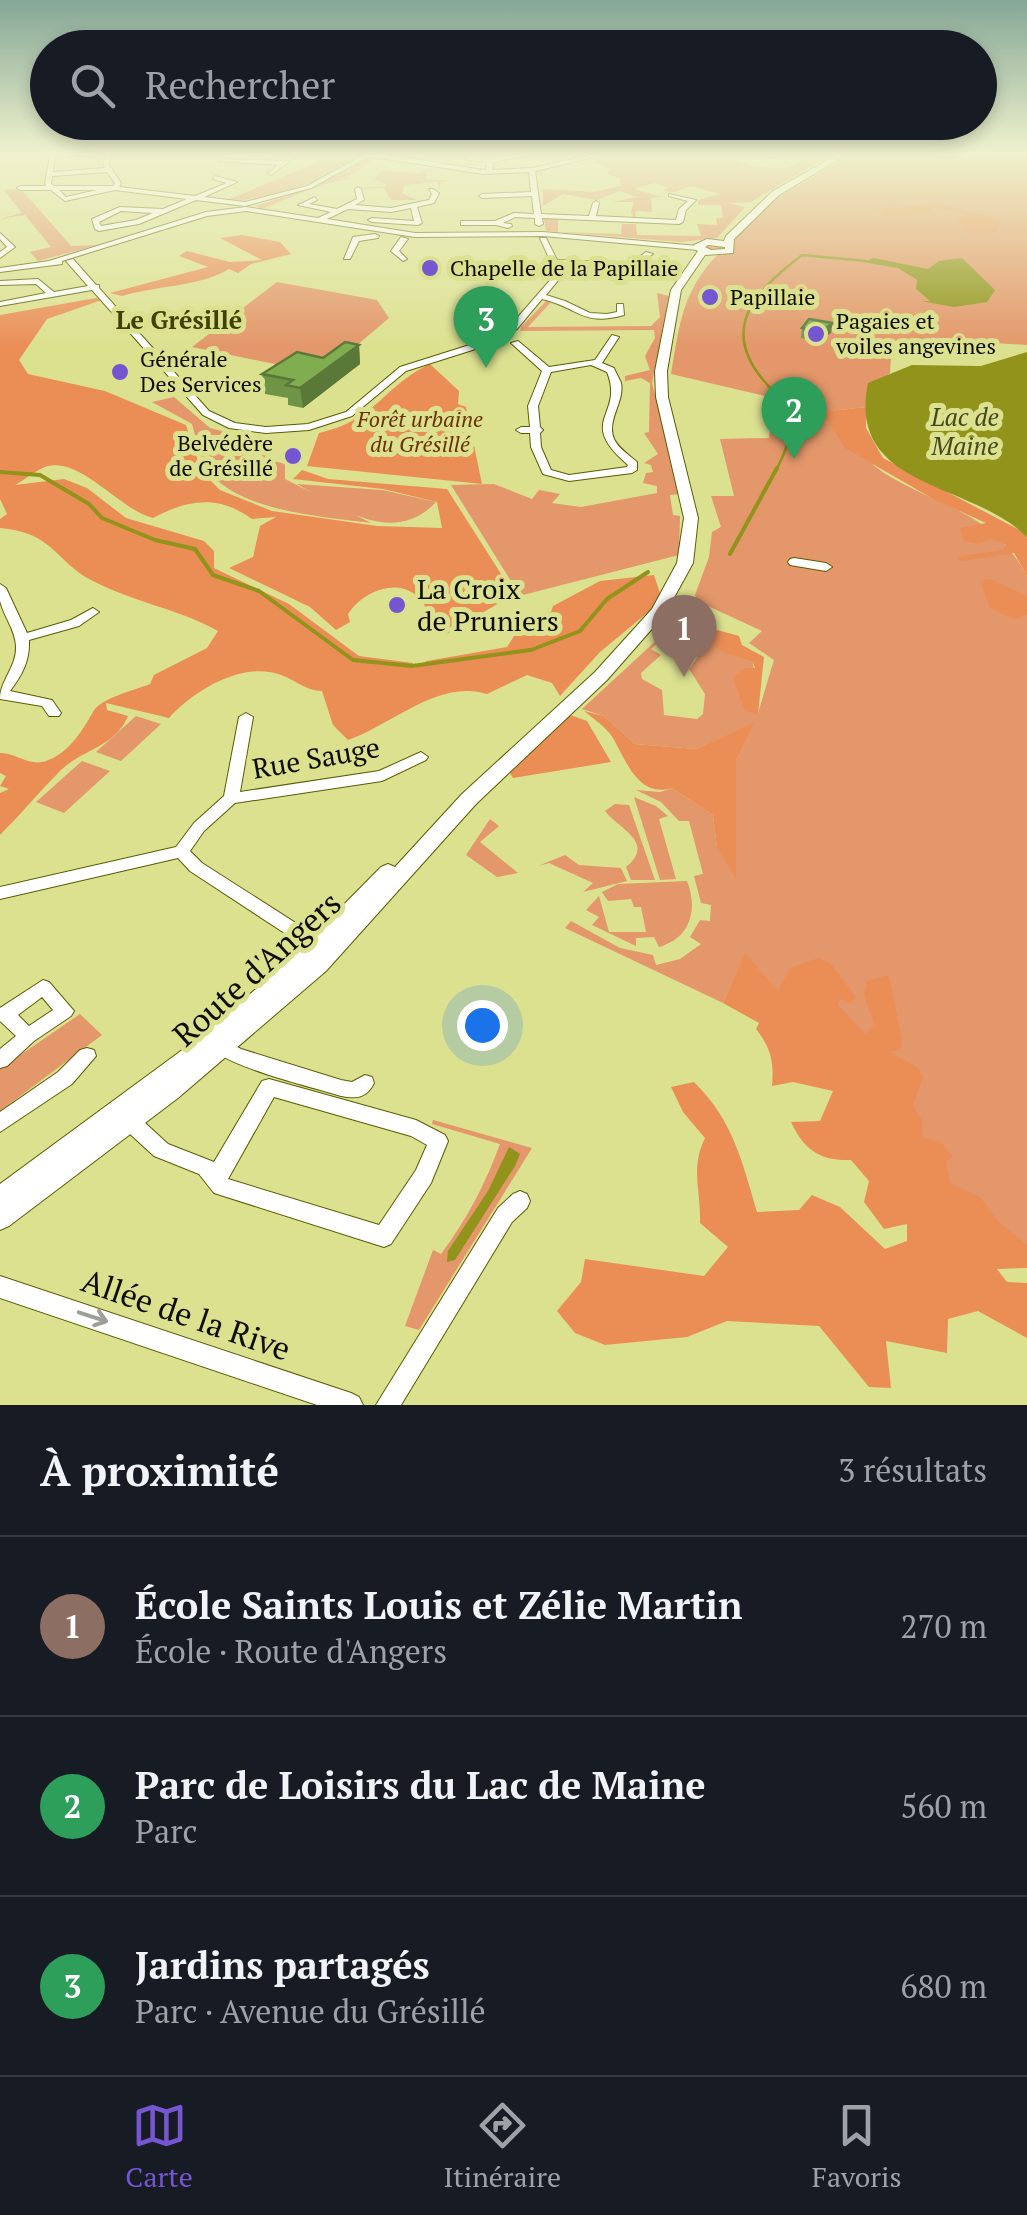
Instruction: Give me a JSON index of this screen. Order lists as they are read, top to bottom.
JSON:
{
  "streets": {
    "street": ["Rue Sauge", "Route d'Angers", "Allée de la Rive"]
  },
  "one_way": ["Allée de la Rive"],
  "districts": ["Le Grésillé"],
  "water": ["Lac de Maine"],
  "parks": ["Forêt urbaine du Grésillé"],
  "places": [
    "Chapelle de la Papillaie",
    "Papillaie",
    "Pagaies et voiles angevines",
    "Générale Des Services",
    "Belvédère de Grésillé",
    "La Croix de Pruniers"
  ],
  "page": {
    "search": "Rechercher",
    "pins": ["3", "2", "1"],
    "heading": ["À proximité", "3 résultats"],
    "list": [
      {
        "mark": "1",
        "name": "École Saints Louis et Zélie Martin",
        "note": "École · Route d'Angers",
        "value": "270 m"
      },
      {
        "mark": "2",
        "name": "Parc de Loisirs du Lac de Maine",
        "note": "Parc",
        "value": "560 m"
      },
      {
        "mark": "3",
        "name": "Jardins partagés",
        "note": "Parc · Avenue du Grésillé",
        "value": "680 m"
      }
    ],
    "nav": ["Carte", "Itinéraire", "Favoris"]
  }
}
